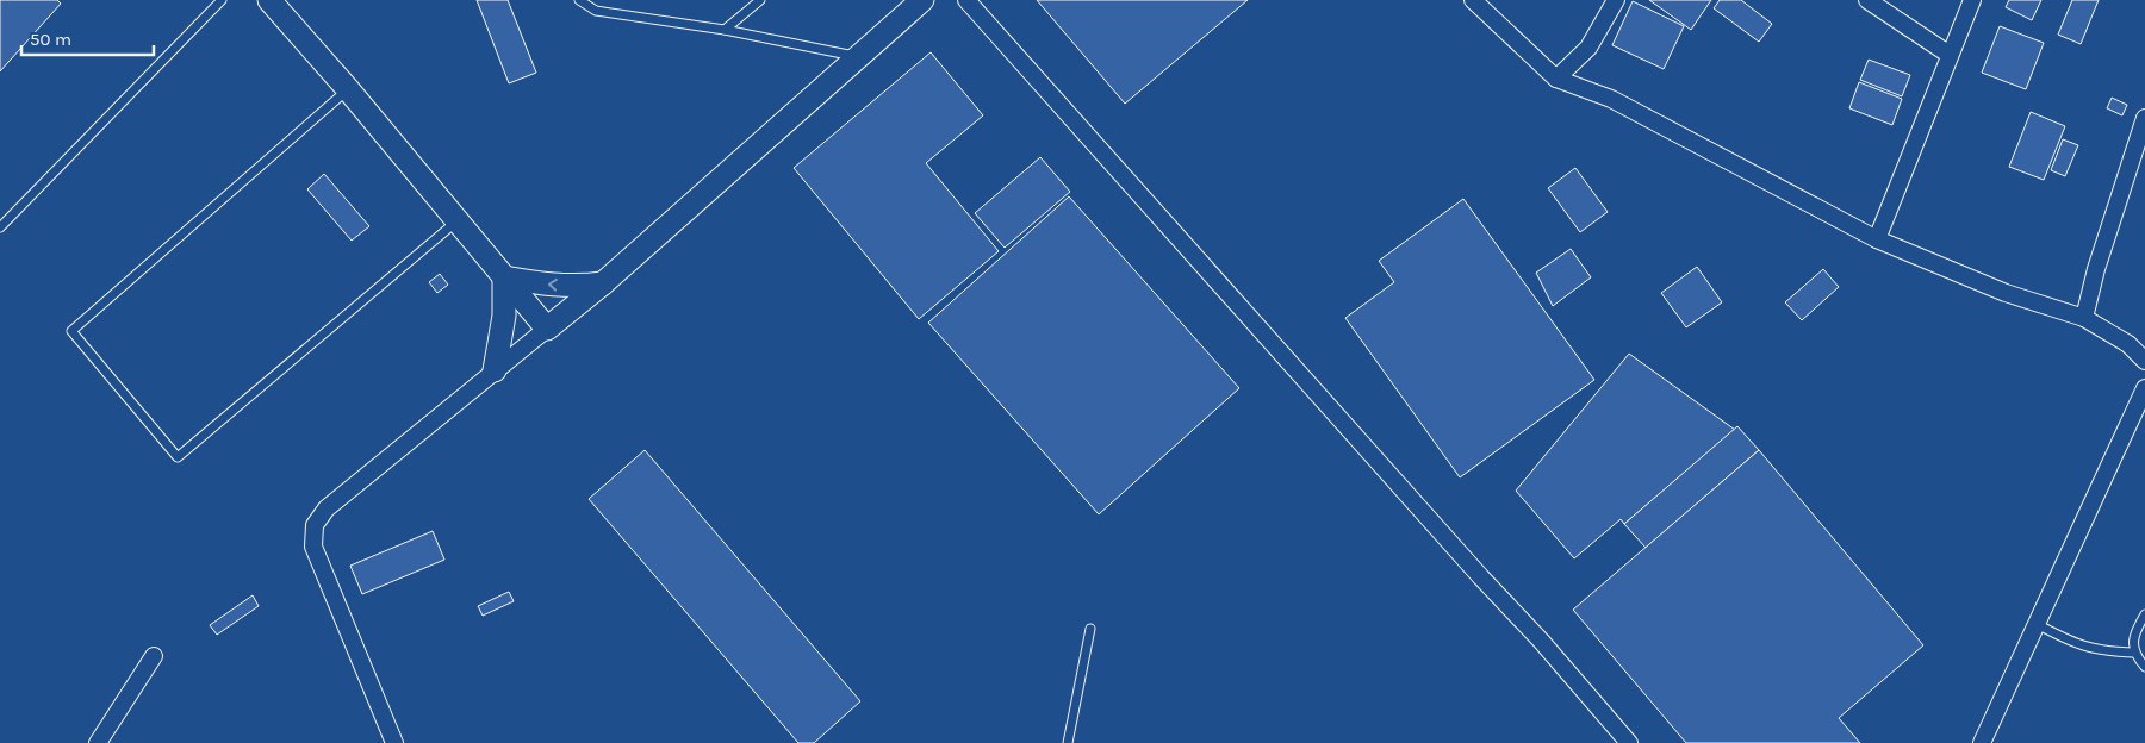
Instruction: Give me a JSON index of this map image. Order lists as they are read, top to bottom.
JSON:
{
  "scale_bar": "50 m"
}
